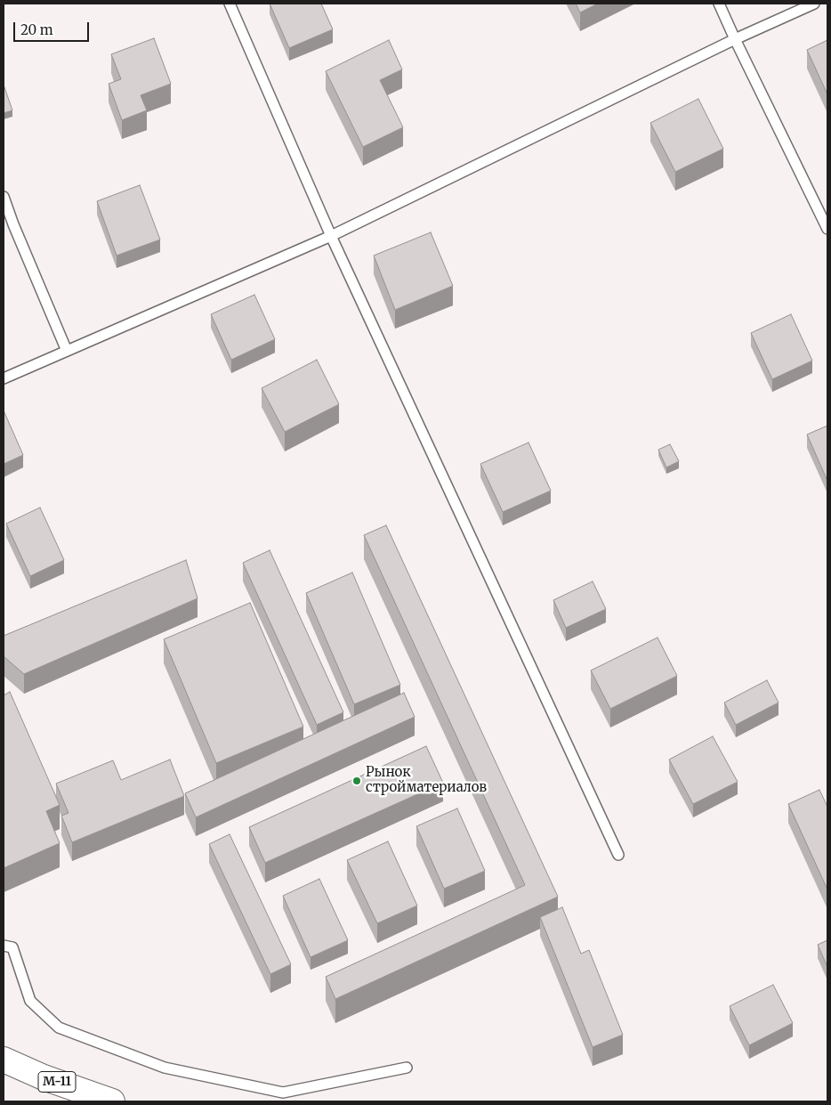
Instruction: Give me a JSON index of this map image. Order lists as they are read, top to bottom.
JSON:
{
  "streets": {
    "main road": ["М-11"]
  },
  "places": ["Рынок стройматериалов"],
  "scale_bar": "20 m"
}
